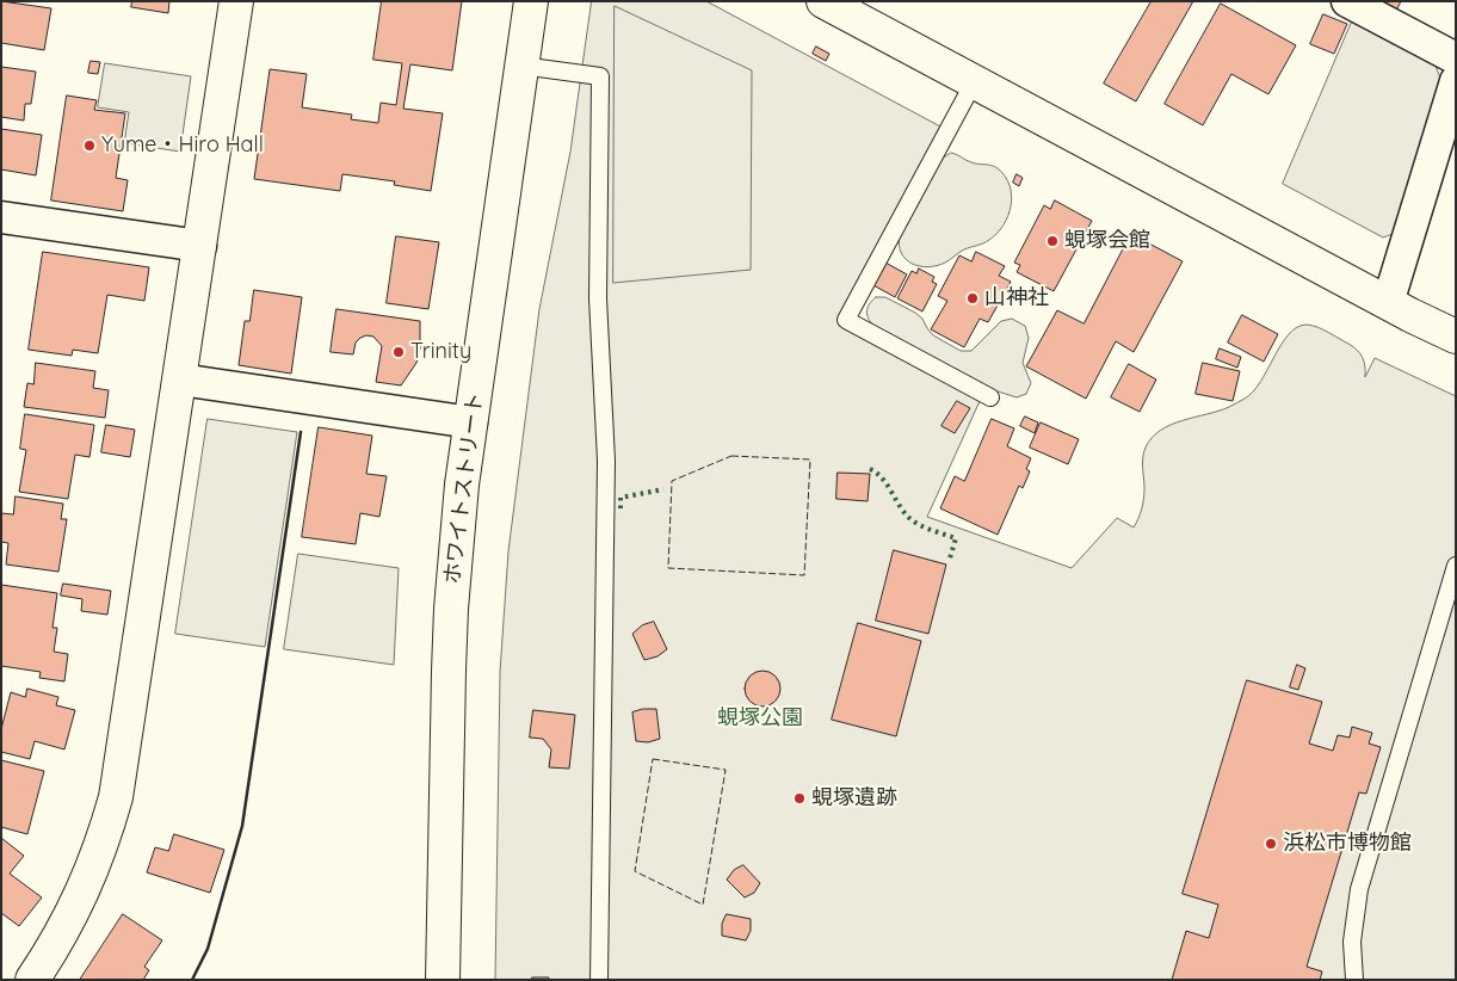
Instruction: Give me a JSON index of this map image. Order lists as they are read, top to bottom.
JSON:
{
  "streets": {
    "street": ["ホワイトストリート"]
  },
  "parks": ["蜆塚公園"],
  "places": [
    "Yume・Hiro Hall",
    "蜆塚会館",
    "山神社",
    "Trinity",
    "蜆塚遺跡",
    "浜松市博物館"
  ]
}
